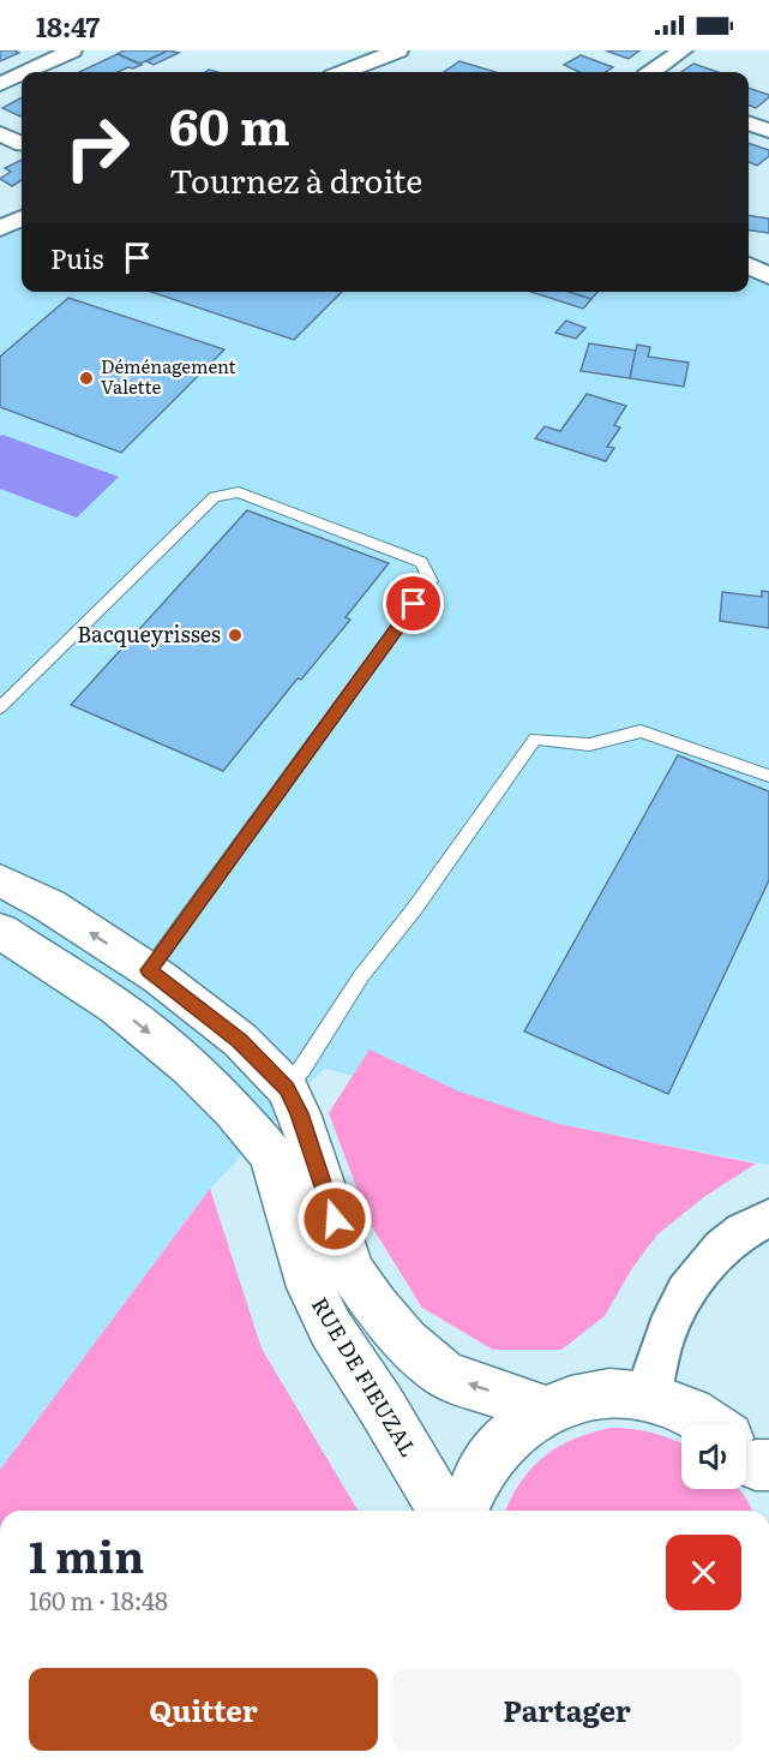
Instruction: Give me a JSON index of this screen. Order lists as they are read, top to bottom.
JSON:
{
  "streets": {
    "street": ["RUE DE FIEUZAL"]
  },
  "places": ["Déménagement Valette", "Bacqueyrisses"],
  "page": {
    "status": "18:47",
    "turn": ["60 m", "Tournez à droite"],
    "then": "Puis",
    "heading": ["1 min", "160 m · 18:48"],
    "buttons": ["Quitter", "Partager"]
  }
}
